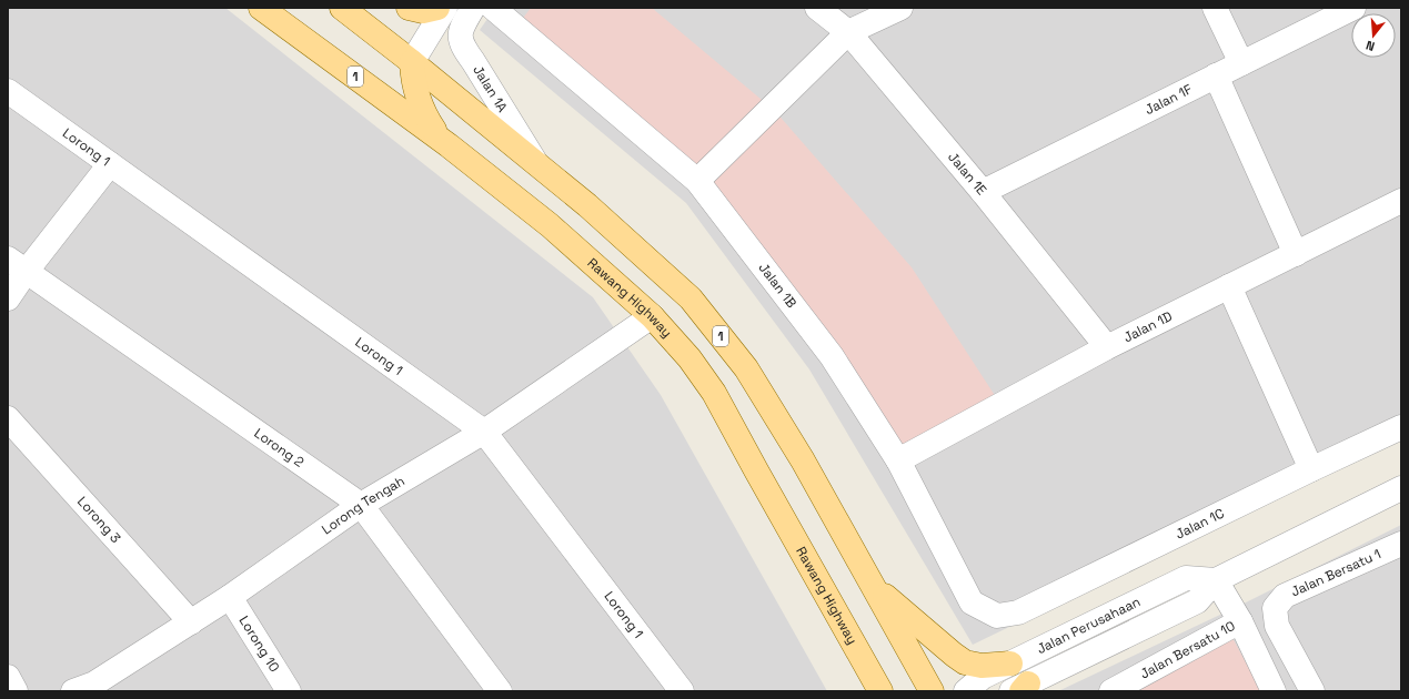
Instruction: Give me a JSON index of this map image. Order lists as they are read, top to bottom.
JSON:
{
  "streets": {
    "main road": ["1", "Rawang Highway"],
    "street": [
      "Jalan 1A",
      "Jalan 1F",
      "Lorong 1",
      "Jalan 1E",
      "Jalan 1B",
      "Jalan 1D",
      "Lorong 2",
      "Lorong Tengah",
      "Lorong 3",
      "Jalan 1C",
      "Jalan Bersatu 1",
      "Jalan Perusahaan",
      "Lorong 10",
      "Jalan Bersatu 10"
    ]
  },
  "crossings": [
    ["1", "Jalan 1A"],
    ["Jalan 1F", "Jalan 1E"],
    ["Lorong 1", "Lorong Tengah"],
    ["Jalan 1E", "Jalan 1D"],
    ["Jalan 1B", "Jalan 1D"],
    ["Jalan 1B", "Jalan 1C"],
    ["Rawang Highway", "Lorong Tengah"],
    ["Lorong 2", "Lorong Tengah"],
    ["Lorong Tengah", "Lorong 3"],
    ["Lorong Tengah", "Lorong 10"]
  ],
  "north": "bottom"
}
